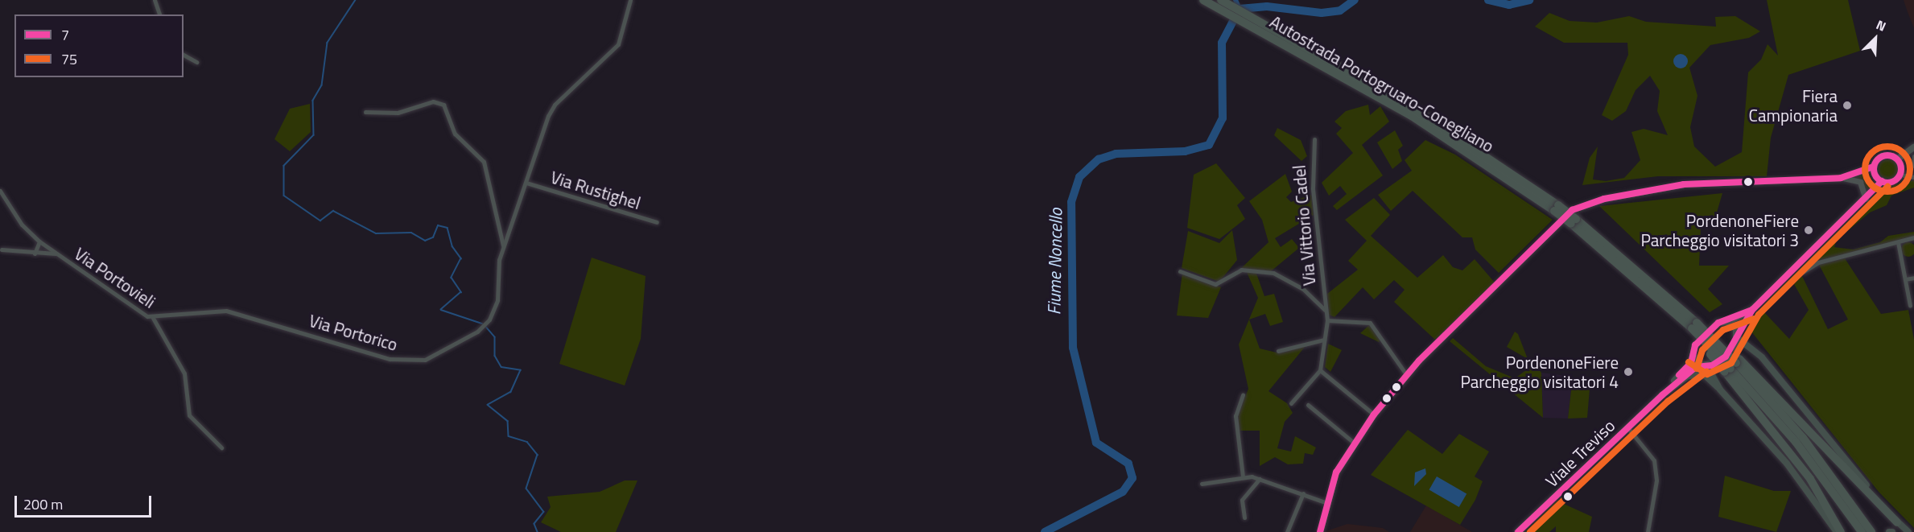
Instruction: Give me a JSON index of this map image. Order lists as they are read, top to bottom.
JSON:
{
  "streets": {
    "highway": ["Autostrada Portogruaro-Conegliano"],
    "main road": ["Viale Treviso"],
    "street": [
      "Via Rustighel",
      "Via Vittorio Cadel",
      "Via Portovieli",
      "Via Portorico"
    ]
  },
  "crossings": [
    ["Via Rustighel", "Via Portorico"],
    ["Via Portovieli", "Via Portorico"]
  ],
  "water": ["Fiume Noncello"],
  "places": ["Fiera Campionaria", "PordenoneFiere Parcheggio visitatori 3", "PordenoneFiere Parcheggio visitatori 4"],
  "lines": ["transit line 75", "transit line 7"],
  "legend": ["7", "75"],
  "scale_bar": "200 m",
  "north": "top right"
}
